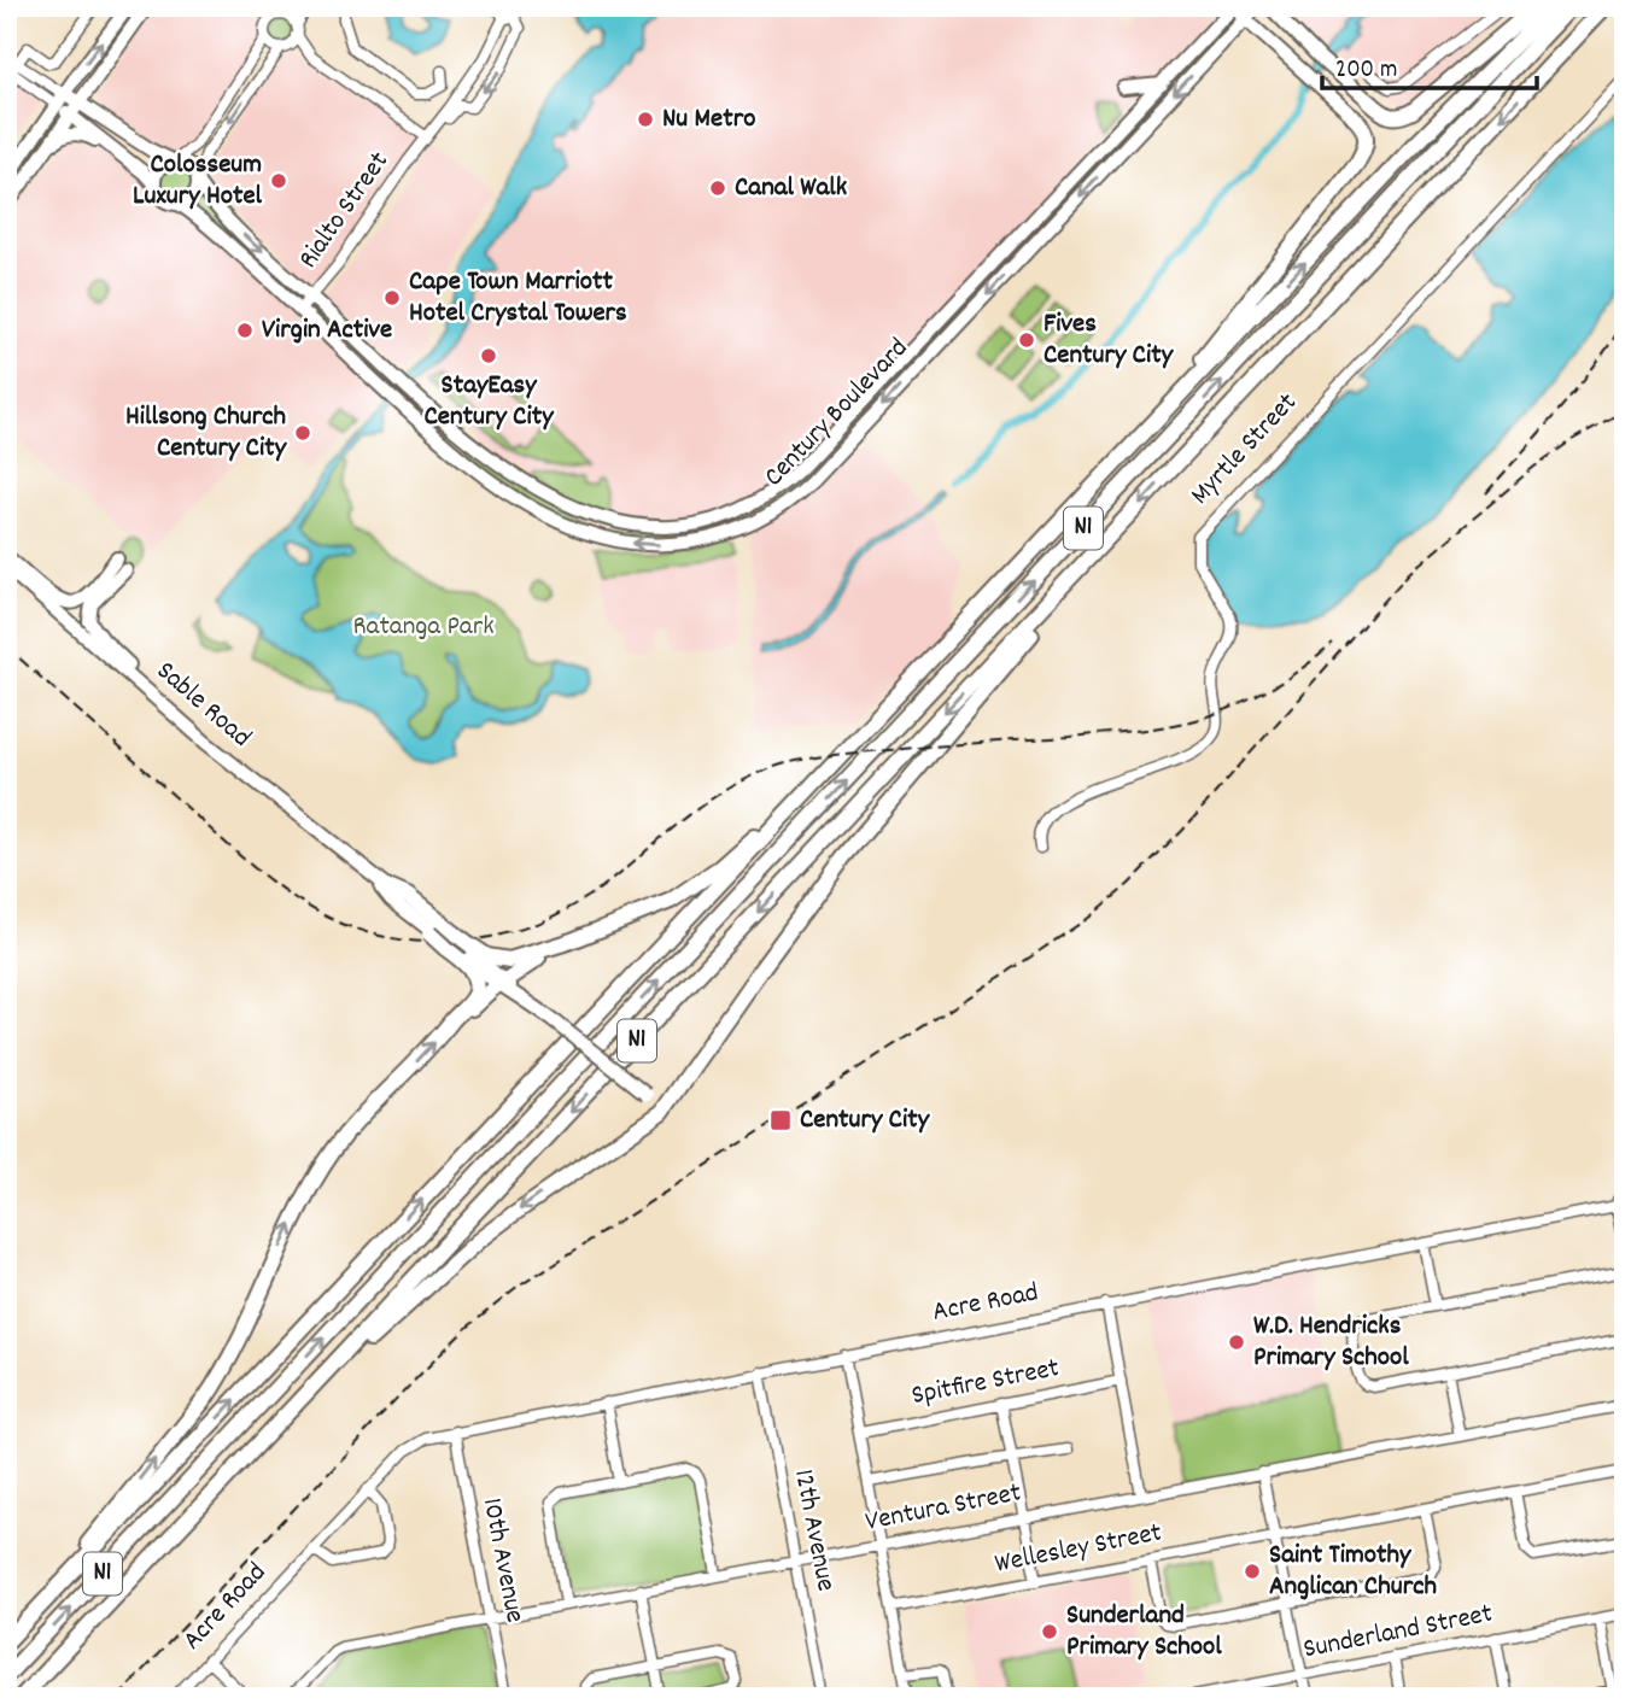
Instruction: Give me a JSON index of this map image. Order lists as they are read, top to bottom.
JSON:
{
  "streets": {
    "highway": ["N1"],
    "main road": ["Century Boulevard", "Sable Road"],
    "street": [
      "Rialto Street",
      "Myrtle Street",
      "Acre Road",
      "Spitfire Street",
      "Ventura Street",
      "12th Avenue",
      "Wellesley Street",
      "10th Avenue",
      "Sunderland Street"
    ]
  },
  "crossings": [
    ["Rialto Street", "Century Boulevard"],
    ["Acre Road", "12th Avenue"],
    ["Acre Road", "10th Avenue"],
    ["Ventura Street", "12th Avenue"],
    ["Ventura Street", "10th Avenue"]
  ],
  "parks": ["Ratanga Park"],
  "places": {
    "other": [
      "Nu Metro",
      "Colosseum Luxury Hotel",
      "Canal Walk",
      "Cape Town Marriott Hotel Crystal Towers",
      "Virgin Active",
      "Fives Century City",
      "StayEasy Century City",
      "Hillsong Church Century City",
      "W.D. Hendricks Primary School",
      "Saint Timothy Anglican Church",
      "Sunderland Primary School"
    ],
    "transit": ["Century City"]
  },
  "scale_bar": "200 m"
}
